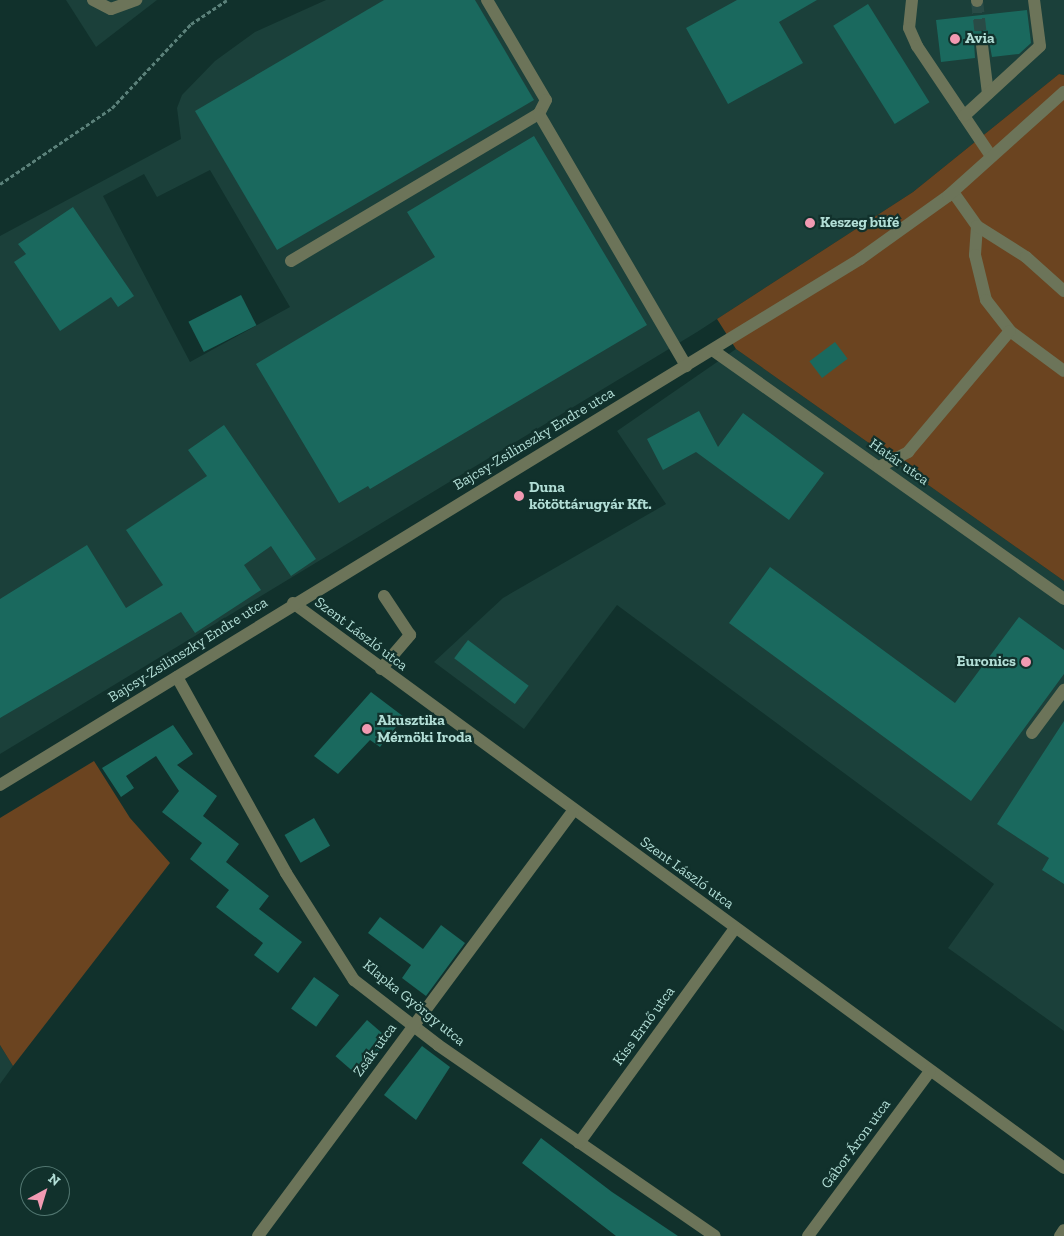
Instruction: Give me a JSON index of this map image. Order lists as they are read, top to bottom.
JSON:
{
  "streets": {
    "street": [
      "Bajcsy-Zsilinszky Endre utca",
      "Határ utca",
      "Szent László utca",
      "Klapka György utca",
      "Kiss Ernő utca",
      "Zsák utca",
      "Gábor Áron utca"
    ]
  },
  "crossings": [
    ["Bajcsy-Zsilinszky Endre utca", "Határ utca"],
    ["Bajcsy-Zsilinszky Endre utca", "Szent László utca"],
    ["Bajcsy-Zsilinszky Endre utca", "Klapka György utca"],
    ["Szent László utca", "Kiss Ernő utca"],
    ["Szent László utca", "Zsák utca"],
    ["Szent László utca", "Gábor Áron utca"],
    ["Klapka György utca", "Kiss Ernő utca"],
    ["Klapka György utca", "Zsák utca"]
  ],
  "places": [
    "Avia",
    "Keszeg büfé",
    "Duna kötöttárugyár Kft.",
    "Euronics",
    "Akusztika Mérnöki Iroda"
  ],
  "north": "top right"
}
